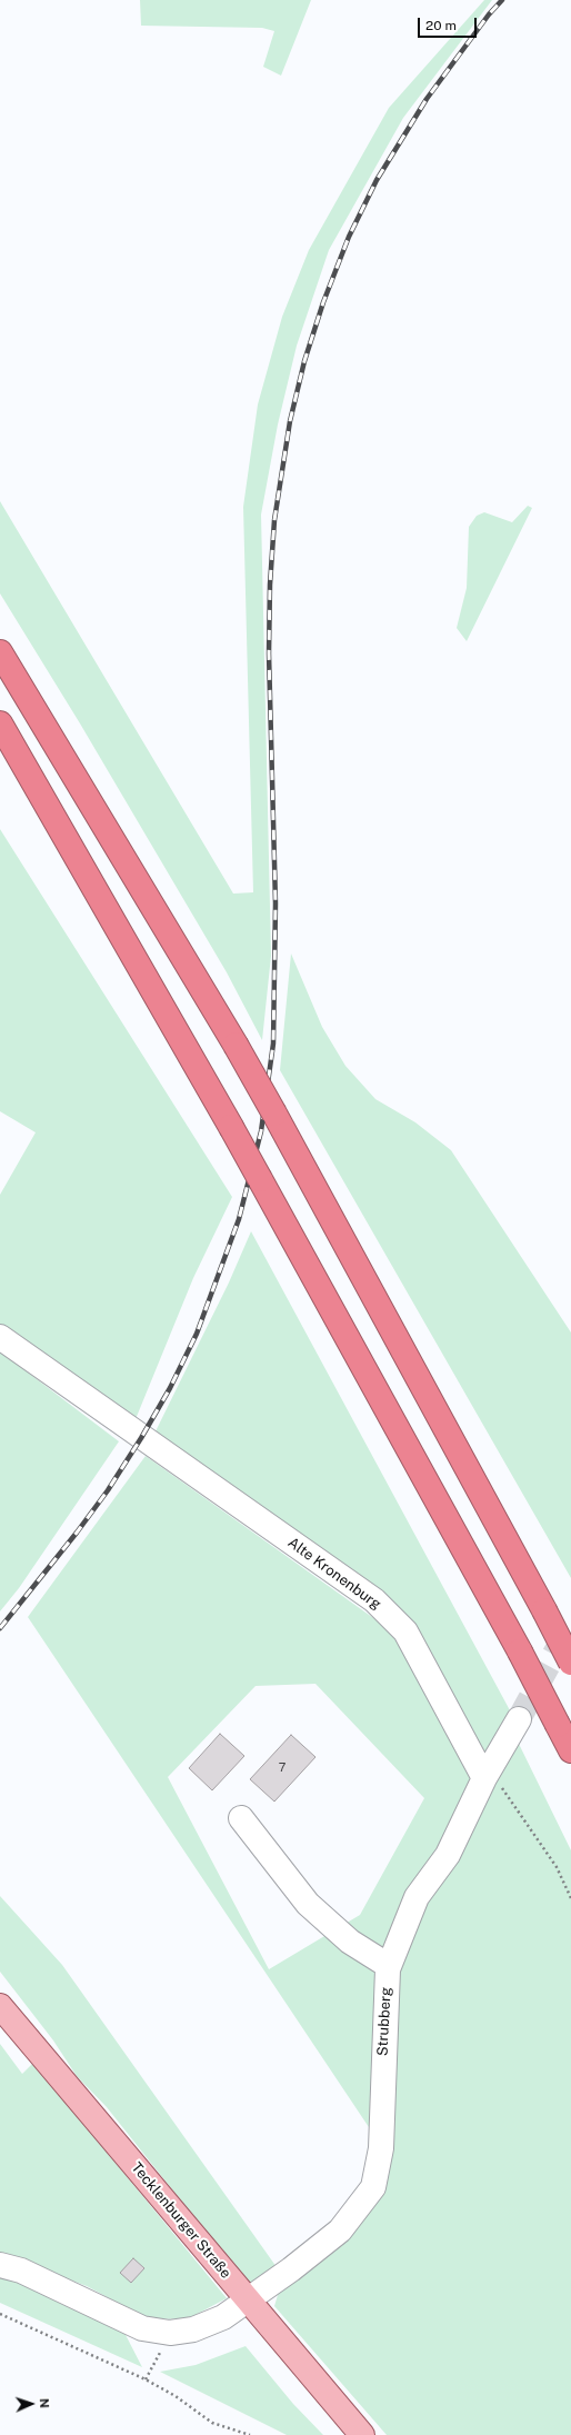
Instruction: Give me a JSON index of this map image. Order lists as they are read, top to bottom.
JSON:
{
  "streets": {
    "main road": ["Tecklenburger Straße"],
    "street": ["Alte Kronenburg", "Strubberg"]
  },
  "crossings": [
    ["Alte Kronenburg", "Strubberg"],
    ["Strubberg", "Tecklenburger Straße"]
  ],
  "house_numbers": ["7"],
  "scale_bar": "20 m",
  "north": "right"
}
